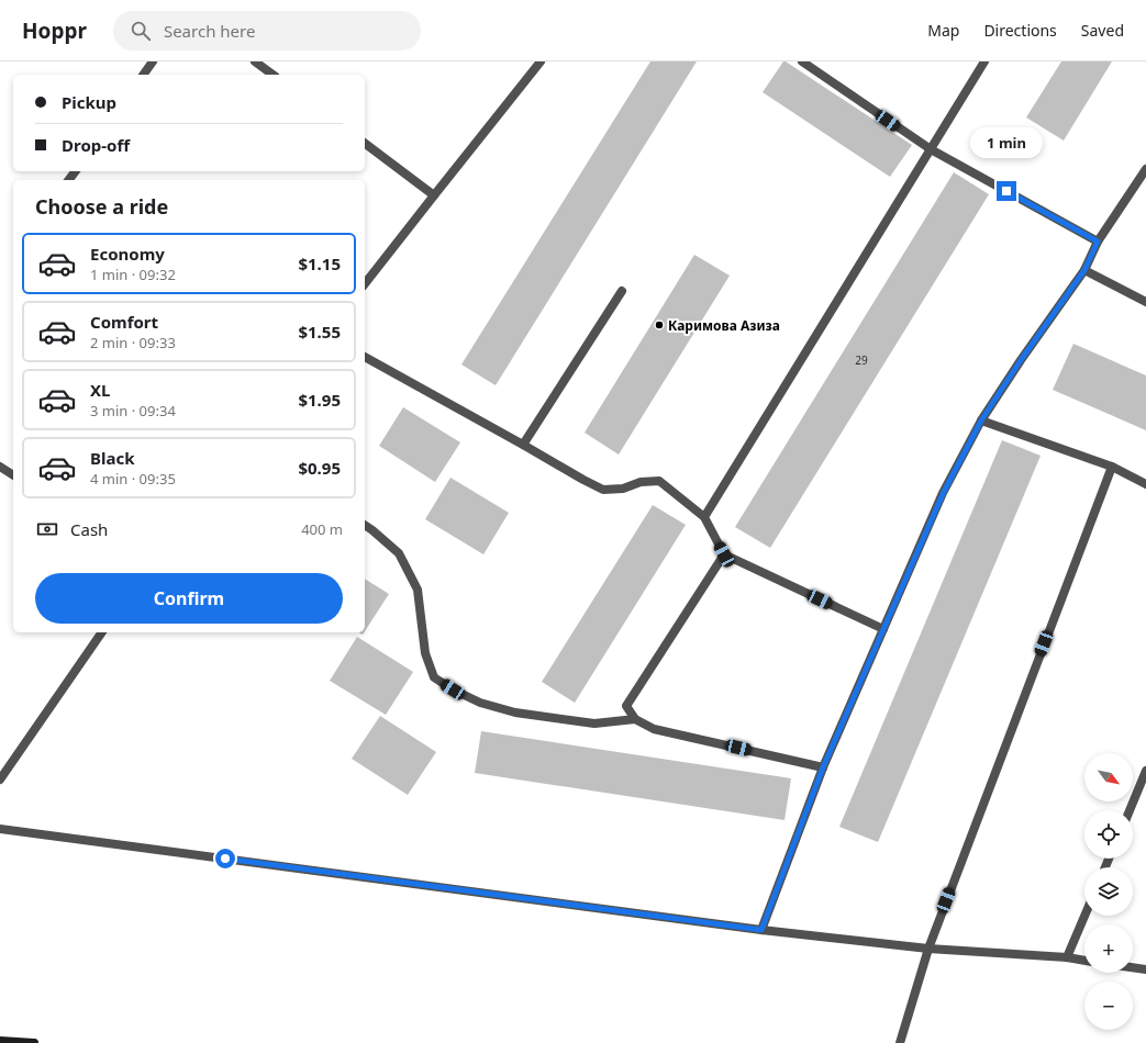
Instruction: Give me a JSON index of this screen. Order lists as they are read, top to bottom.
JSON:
{
  "places": ["Каримова Азиза"],
  "house_numbers": ["29"],
  "north": "bottom right",
  "page": {
    "header": "Hoppr",
    "search": "Search here",
    "nav": ["Map", "Directions", "Saved"],
    "banner": ["Pickup", "Drop-off"],
    "bubble": "1 min",
    "heading": "Choose a ride",
    "list": [
      {
        "name": "Economy",
        "note": "1 min · 09:32",
        "value": "$1.15"
      },
      {
        "name": "Comfort",
        "note": "2 min · 09:33",
        "value": "$1.55"
      },
      {
        "name": "XL",
        "note": "3 min · 09:34",
        "value": "$1.95"
      },
      {
        "name": "Black",
        "note": "4 min · 09:35",
        "value": "$0.95"
      }
    ],
    "pay": ["Cash", "400 m"],
    "buttons": "Confirm",
    "map_buttons": ["+", "−"]
  }
}
